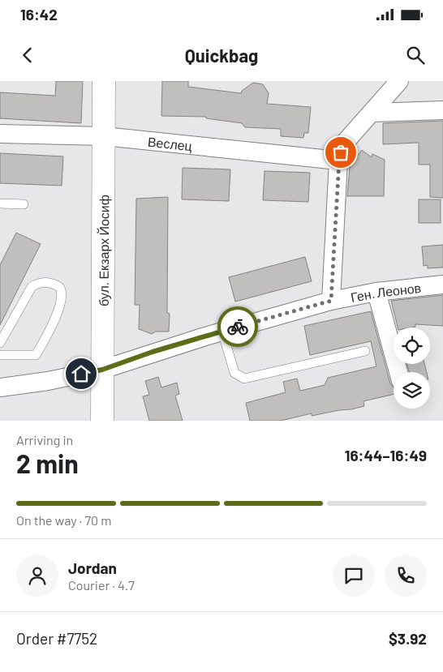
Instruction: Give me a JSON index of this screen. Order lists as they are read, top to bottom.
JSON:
{
  "streets": {
    "street": ["Веслец", "бул. Екзарх Йосиф", "Ген. Леонов"]
  },
  "crossings": [
    ["Веслец", "бул. Екзарх Йосиф"],
    ["бул. Екзарх Йосиф", "Ген. Леонов"]
  ],
  "page": {
    "status": "16:42",
    "header": "Quickbag",
    "heading": ["2 min", "Arriving in", "16:44–16:49"],
    "panel": [
      "Jordan",
      "Courier · 4.7",
      "Order #7752",
      "$3.92"
    ],
    "bar": "On the way · 70 m"
  }
}
